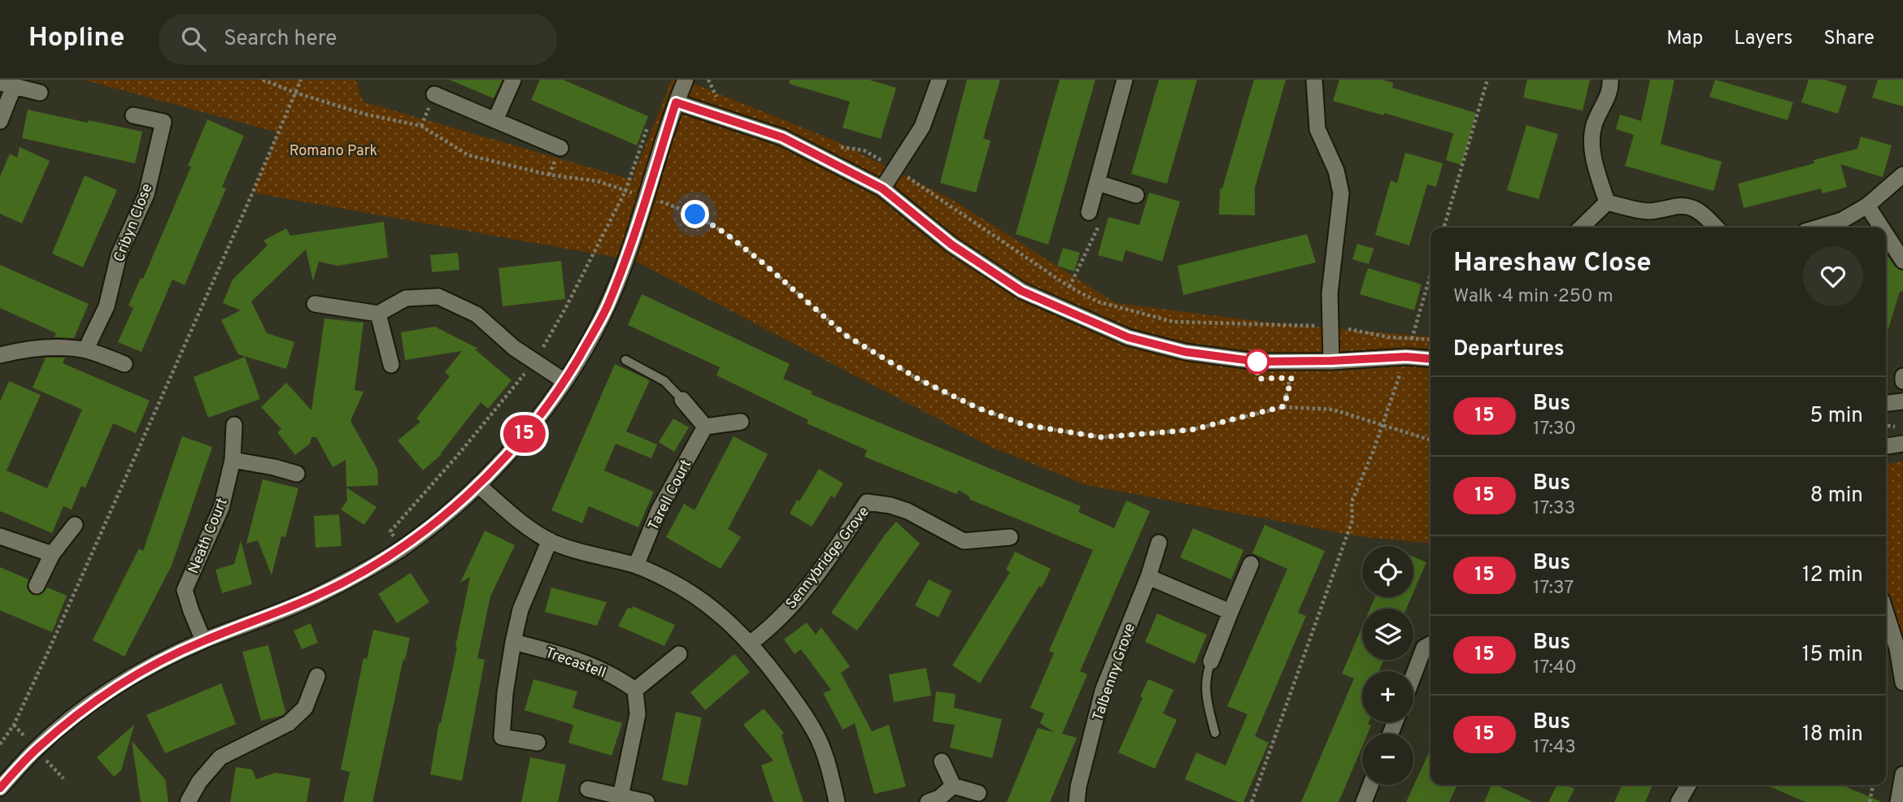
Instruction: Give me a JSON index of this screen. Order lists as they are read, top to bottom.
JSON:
{
  "streets": {
    "street": [
      "Cribyn Close",
      "Tarell Court",
      "Neath Court",
      "Sennybridge Grove",
      "Trecastell",
      "Talbenny Grove"
    ]
  },
  "parks": ["Romano Park"],
  "lines": ["bus line 15"],
  "page": {
    "header": "Hopline",
    "search": "Search here",
    "nav": ["Map", "Layers", "Share"],
    "on_map": "15",
    "heading": [
      ["Hareshaw Close", "Walk · 4 min · 250 m"],
      "Departures"
    ],
    "list": [
      {
        "mark": "15",
        "name": "Bus",
        "note": "17:30",
        "value": "5 min"
      },
      {
        "mark": "15",
        "name": "Bus",
        "note": "17:33",
        "value": "8 min"
      },
      {
        "mark": "15",
        "name": "Bus",
        "note": "17:37",
        "value": "12 min"
      },
      {
        "mark": "15",
        "name": "Bus",
        "note": "17:40",
        "value": "15 min"
      },
      {
        "mark": "15",
        "name": "Bus",
        "note": "17:43",
        "value": "18 min"
      }
    ],
    "map_buttons": ["+", "−"]
  }
}
